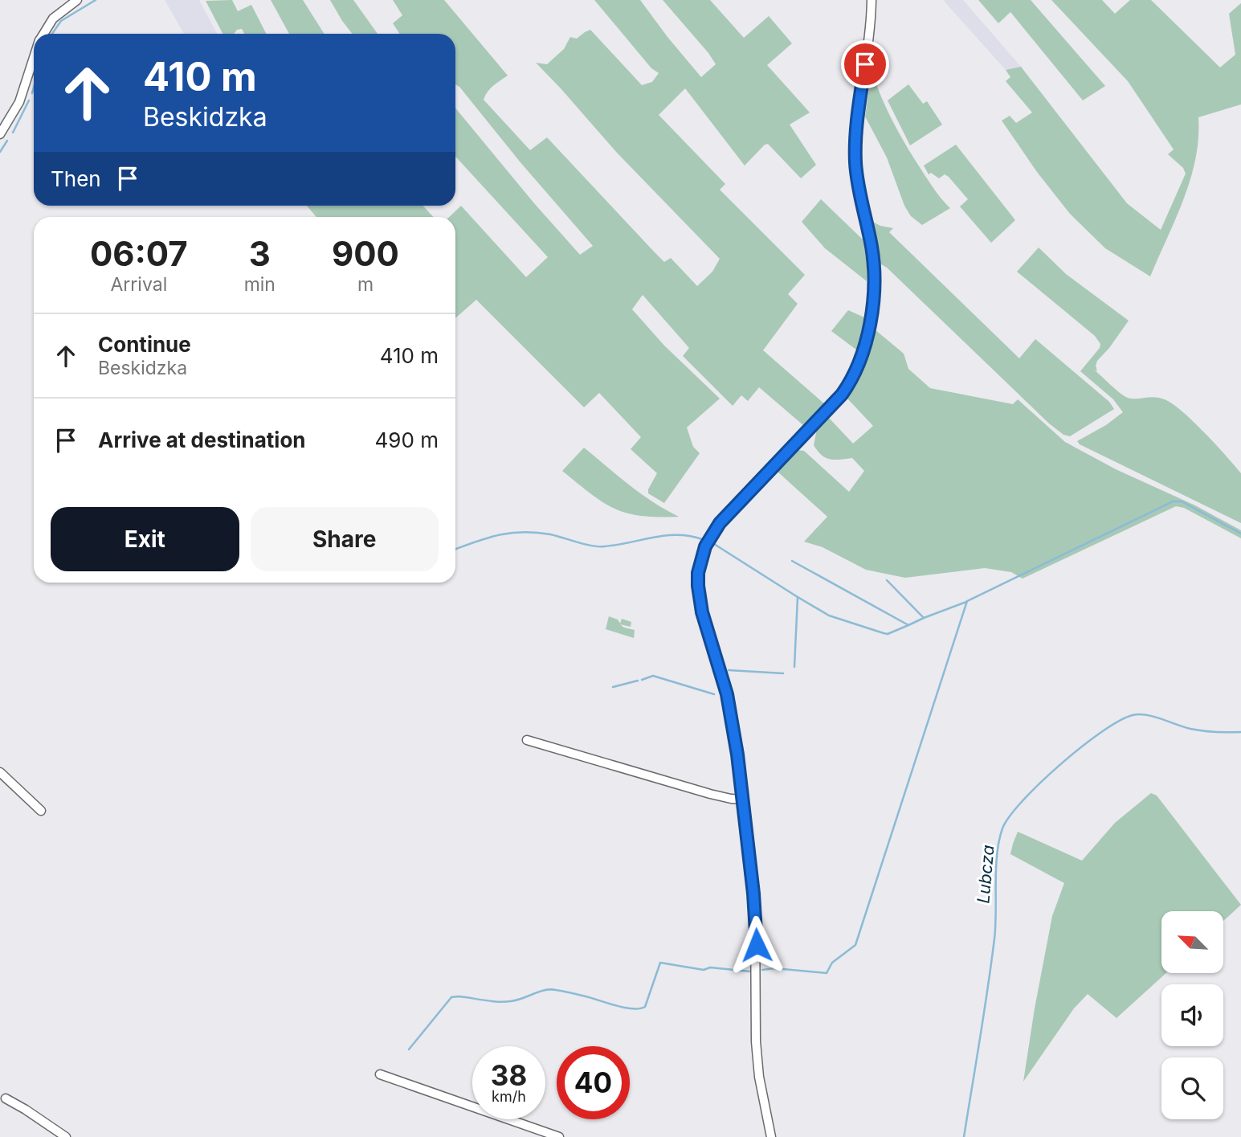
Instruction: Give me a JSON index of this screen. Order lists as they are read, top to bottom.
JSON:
{
  "water": ["Lubcza"],
  "north": "top left",
  "page": {
    "turn": ["410 m", "Beskidzka"],
    "then": "Then",
    "eta": [
      "06:07",
      "Arrival",
      "3",
      "min",
      "900",
      "m"
    ],
    "list": [
      {
        "name": "Continue",
        "note": "Beskidzka",
        "value": "410 m"
      },
      {
        "name": "Arrive at destination",
        "value": "490 m"
      }
    ],
    "buttons": ["Exit", "Share"],
    "speed": "38 km/h",
    "limit": "40"
  }
}
